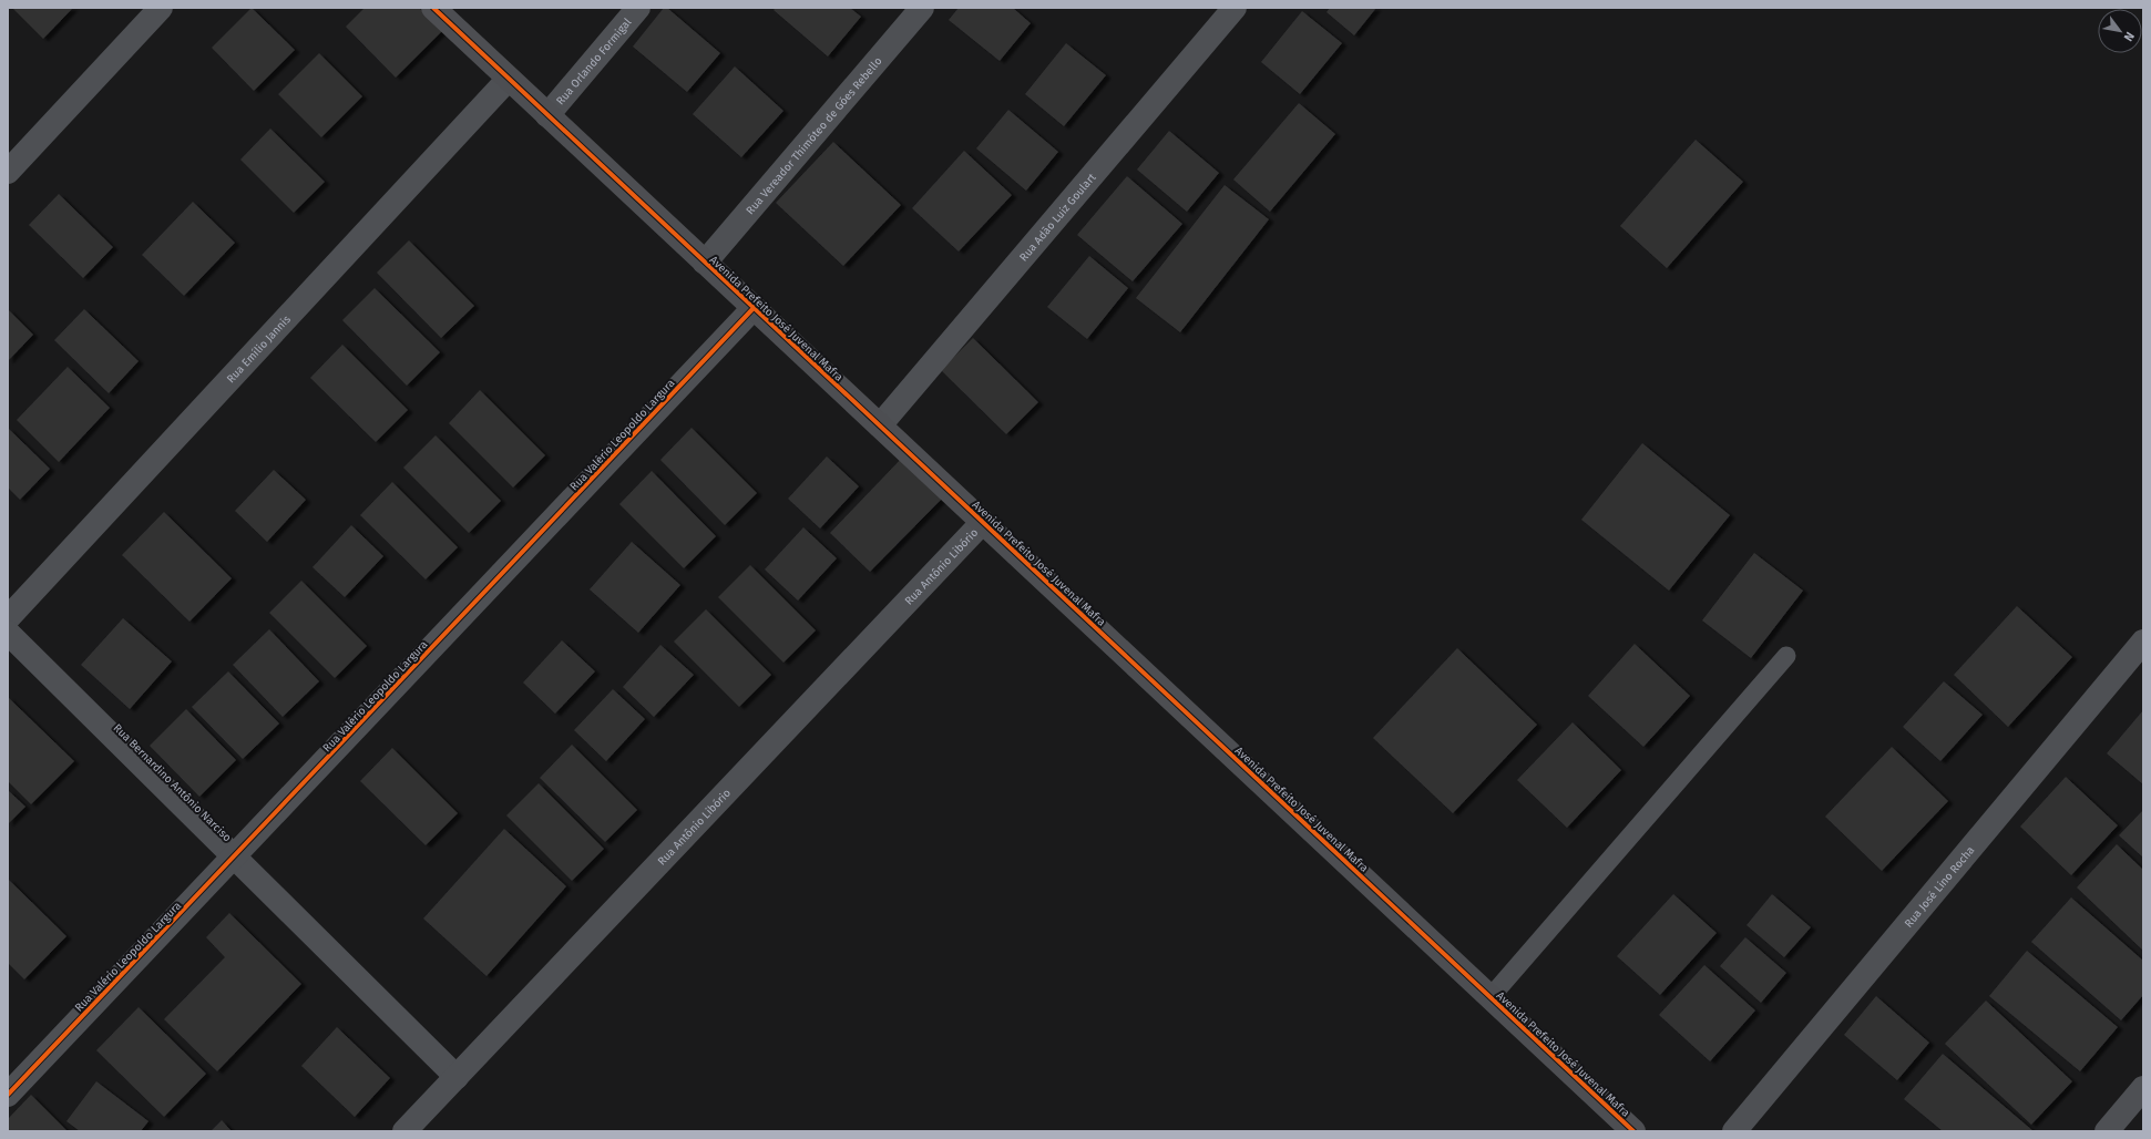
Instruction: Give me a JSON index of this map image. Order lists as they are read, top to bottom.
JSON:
{
  "streets": {
    "main road": ["Avenida Prefeito José Juvenal Mafra"],
    "street": [
      "Rua Orlando Formigal",
      "Rua Vereador Thimóteo de Góes Rebello",
      "Rua Adão Luiz Goulart",
      "Rua Emílio Jannis",
      "Rua Valério Leopoldo Largura",
      "Rua Antônio Libório",
      "Rua Bernardino Antônio Narciso",
      "Rua José Lino Rocha"
    ]
  },
  "crossings": [
    ["Rua Orlando Formigal", "Avenida Prefeito José Juvenal Mafra"],
    ["Rua Vereador Thimóteo de Góes Rebello", "Avenida Prefeito José Juvenal Mafra"],
    ["Rua Adão Luiz Goulart", "Avenida Prefeito José Juvenal Mafra"],
    ["Avenida Prefeito José Juvenal Mafra", "Rua Emílio Jannis"],
    ["Avenida Prefeito José Juvenal Mafra", "Rua Valério Leopoldo Largura"],
    ["Avenida Prefeito José Juvenal Mafra", "Rua Antônio Libório"],
    ["Rua Valério Leopoldo Largura", "Rua Bernardino Antônio Narciso"],
    ["Rua Antônio Libório", "Rua Bernardino Antônio Narciso"]
  ],
  "north": "bottom right"
}
